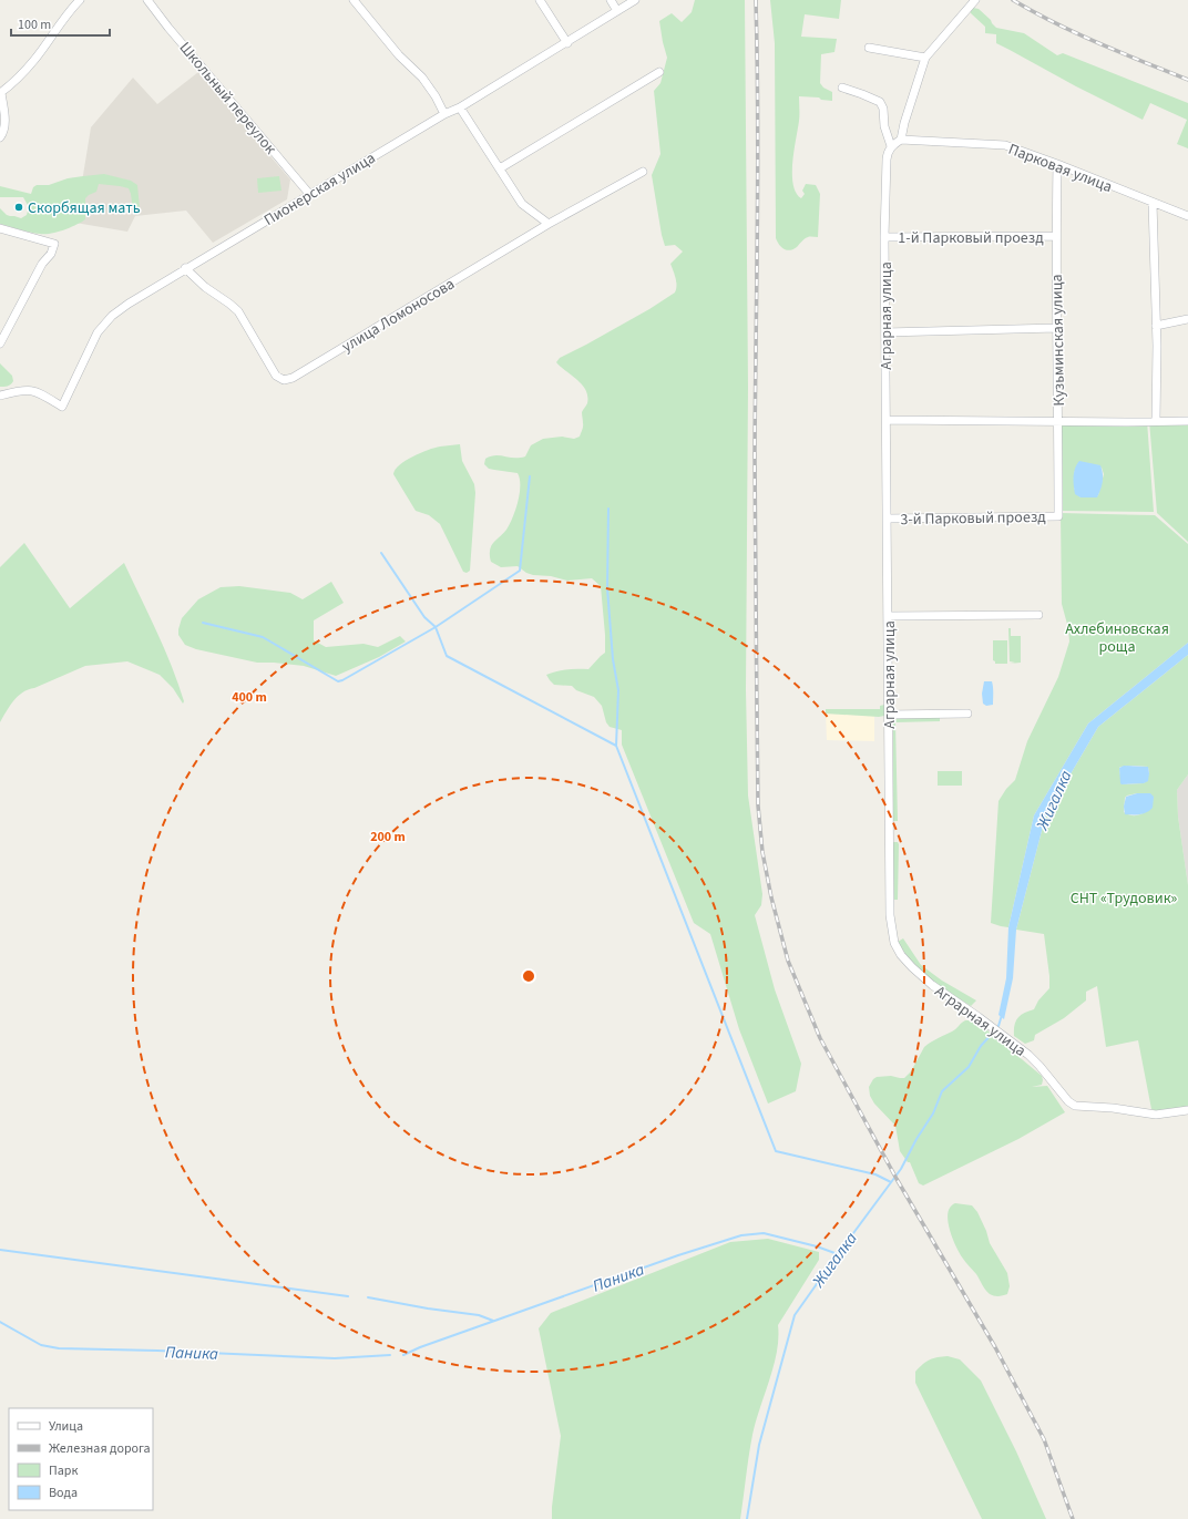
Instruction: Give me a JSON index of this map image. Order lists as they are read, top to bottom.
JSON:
{
  "streets": {
    "street": [
      "Школьный переулок",
      "Парковая улица",
      "Пионерская улица",
      "1-й Парковый проезд",
      "улица Ломоносова",
      "Аграрная улица",
      "Кузьминская улица",
      "3-й Парковый проезд"
    ]
  },
  "crossings": [
    ["Школьный переулок", "Пионерская улица"],
    ["Парковая улица", "Кузьминская улица"],
    ["Пионерская улица", "улица Ломоносова"],
    ["1-й Парковый проезд", "Аграрная улица"],
    ["1-й Парковый проезд", "Кузьминская улица"],
    ["Аграрная улица", "3-й Парковый проезд"],
    ["Кузьминская улица", "3-й Парковый проезд"]
  ],
  "water": ["Жигалка", "Паника"],
  "parks": ["Ахлебиновская роща", "СНТ «Трудовик»"],
  "places": ["Скорбящая мать"],
  "legend": [
    "Улица",
    "Железная дорога",
    "Парк",
    "Вода"
  ],
  "scale_bar": "100 m",
  "rings": ["400 m", "200 m"]
}
